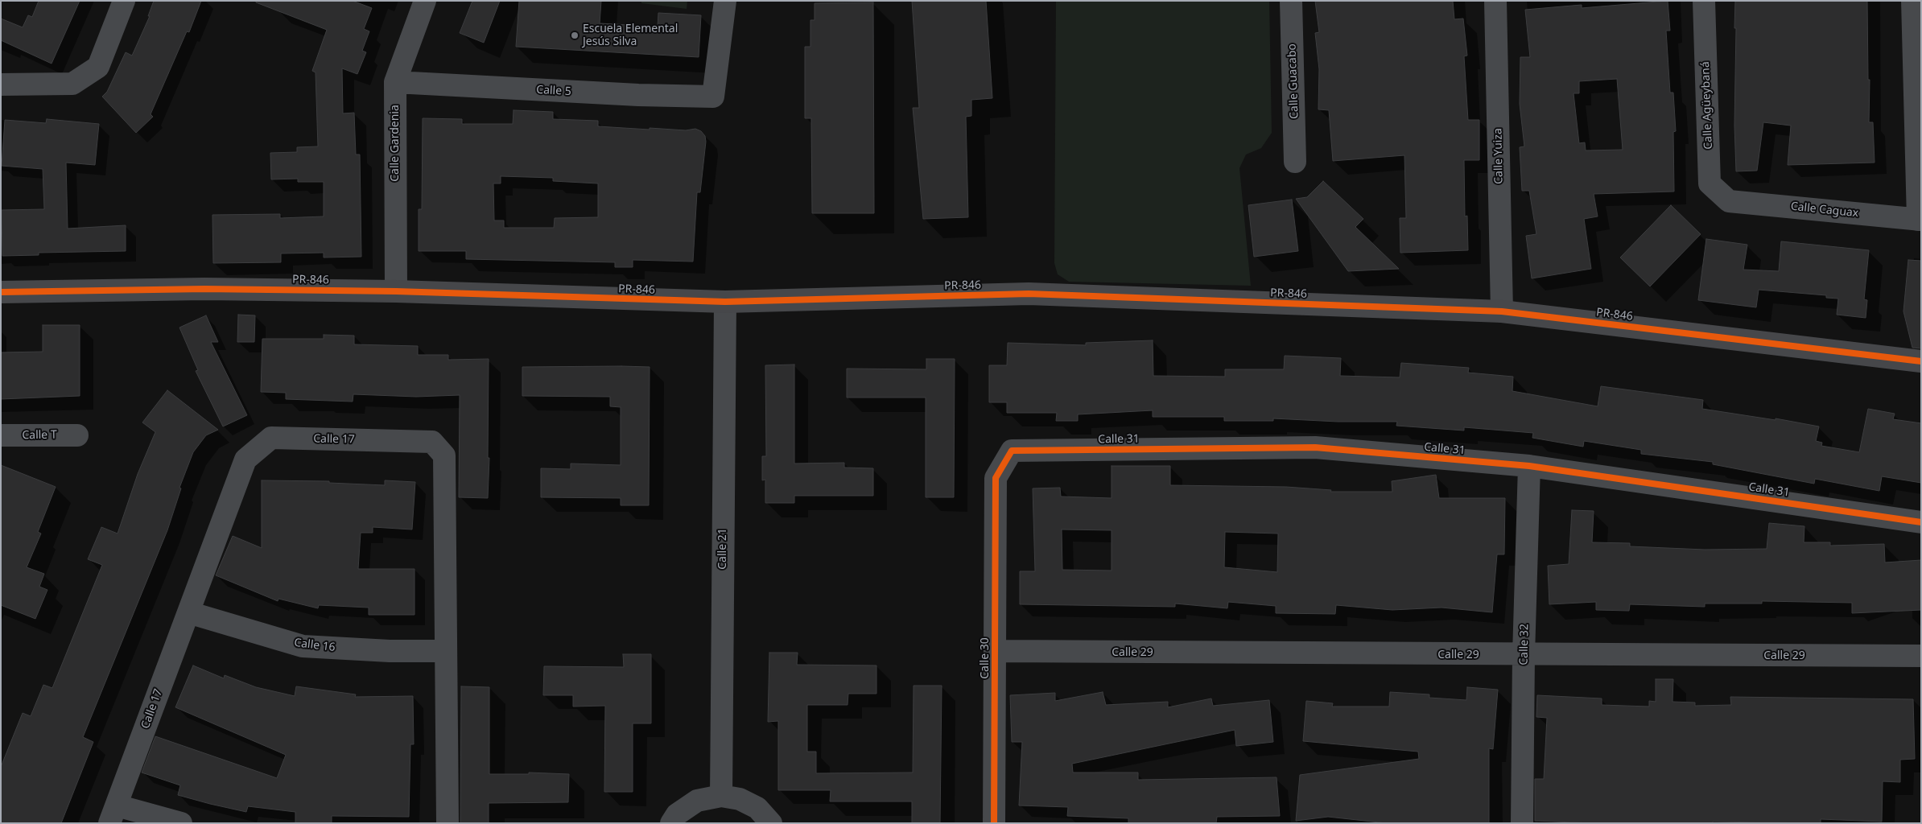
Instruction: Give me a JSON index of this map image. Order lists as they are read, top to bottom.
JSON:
{
  "streets": {
    "street": [
      "Calle Guacabo",
      "Calle 5",
      "Calle Agüeybaná",
      "Calle Gardenia",
      "Calle Yuiza",
      "Calle Caguax",
      "PR-846",
      "Calle T",
      "Calle 17",
      "Calle 31",
      "Calle 21",
      "Calle 32",
      "Calle 16",
      "Calle 29",
      "Calle 30"
    ]
  },
  "crossings": [
    ["Calle 5", "Calle Gardenia"],
    ["Calle Agüeybaná", "Calle Caguax"],
    ["Calle Gardenia", "PR-846"],
    ["Calle Yuiza", "PR-846"],
    ["PR-846", "Calle 21"],
    ["Calle 17", "Calle 16"],
    ["Calle 31", "Calle 32"],
    ["Calle 31", "Calle 30"],
    ["Calle 32", "Calle 29"],
    ["Calle 29", "Calle 30"]
  ],
  "places": ["Escuela Elemental Jesús Silva"]
}
